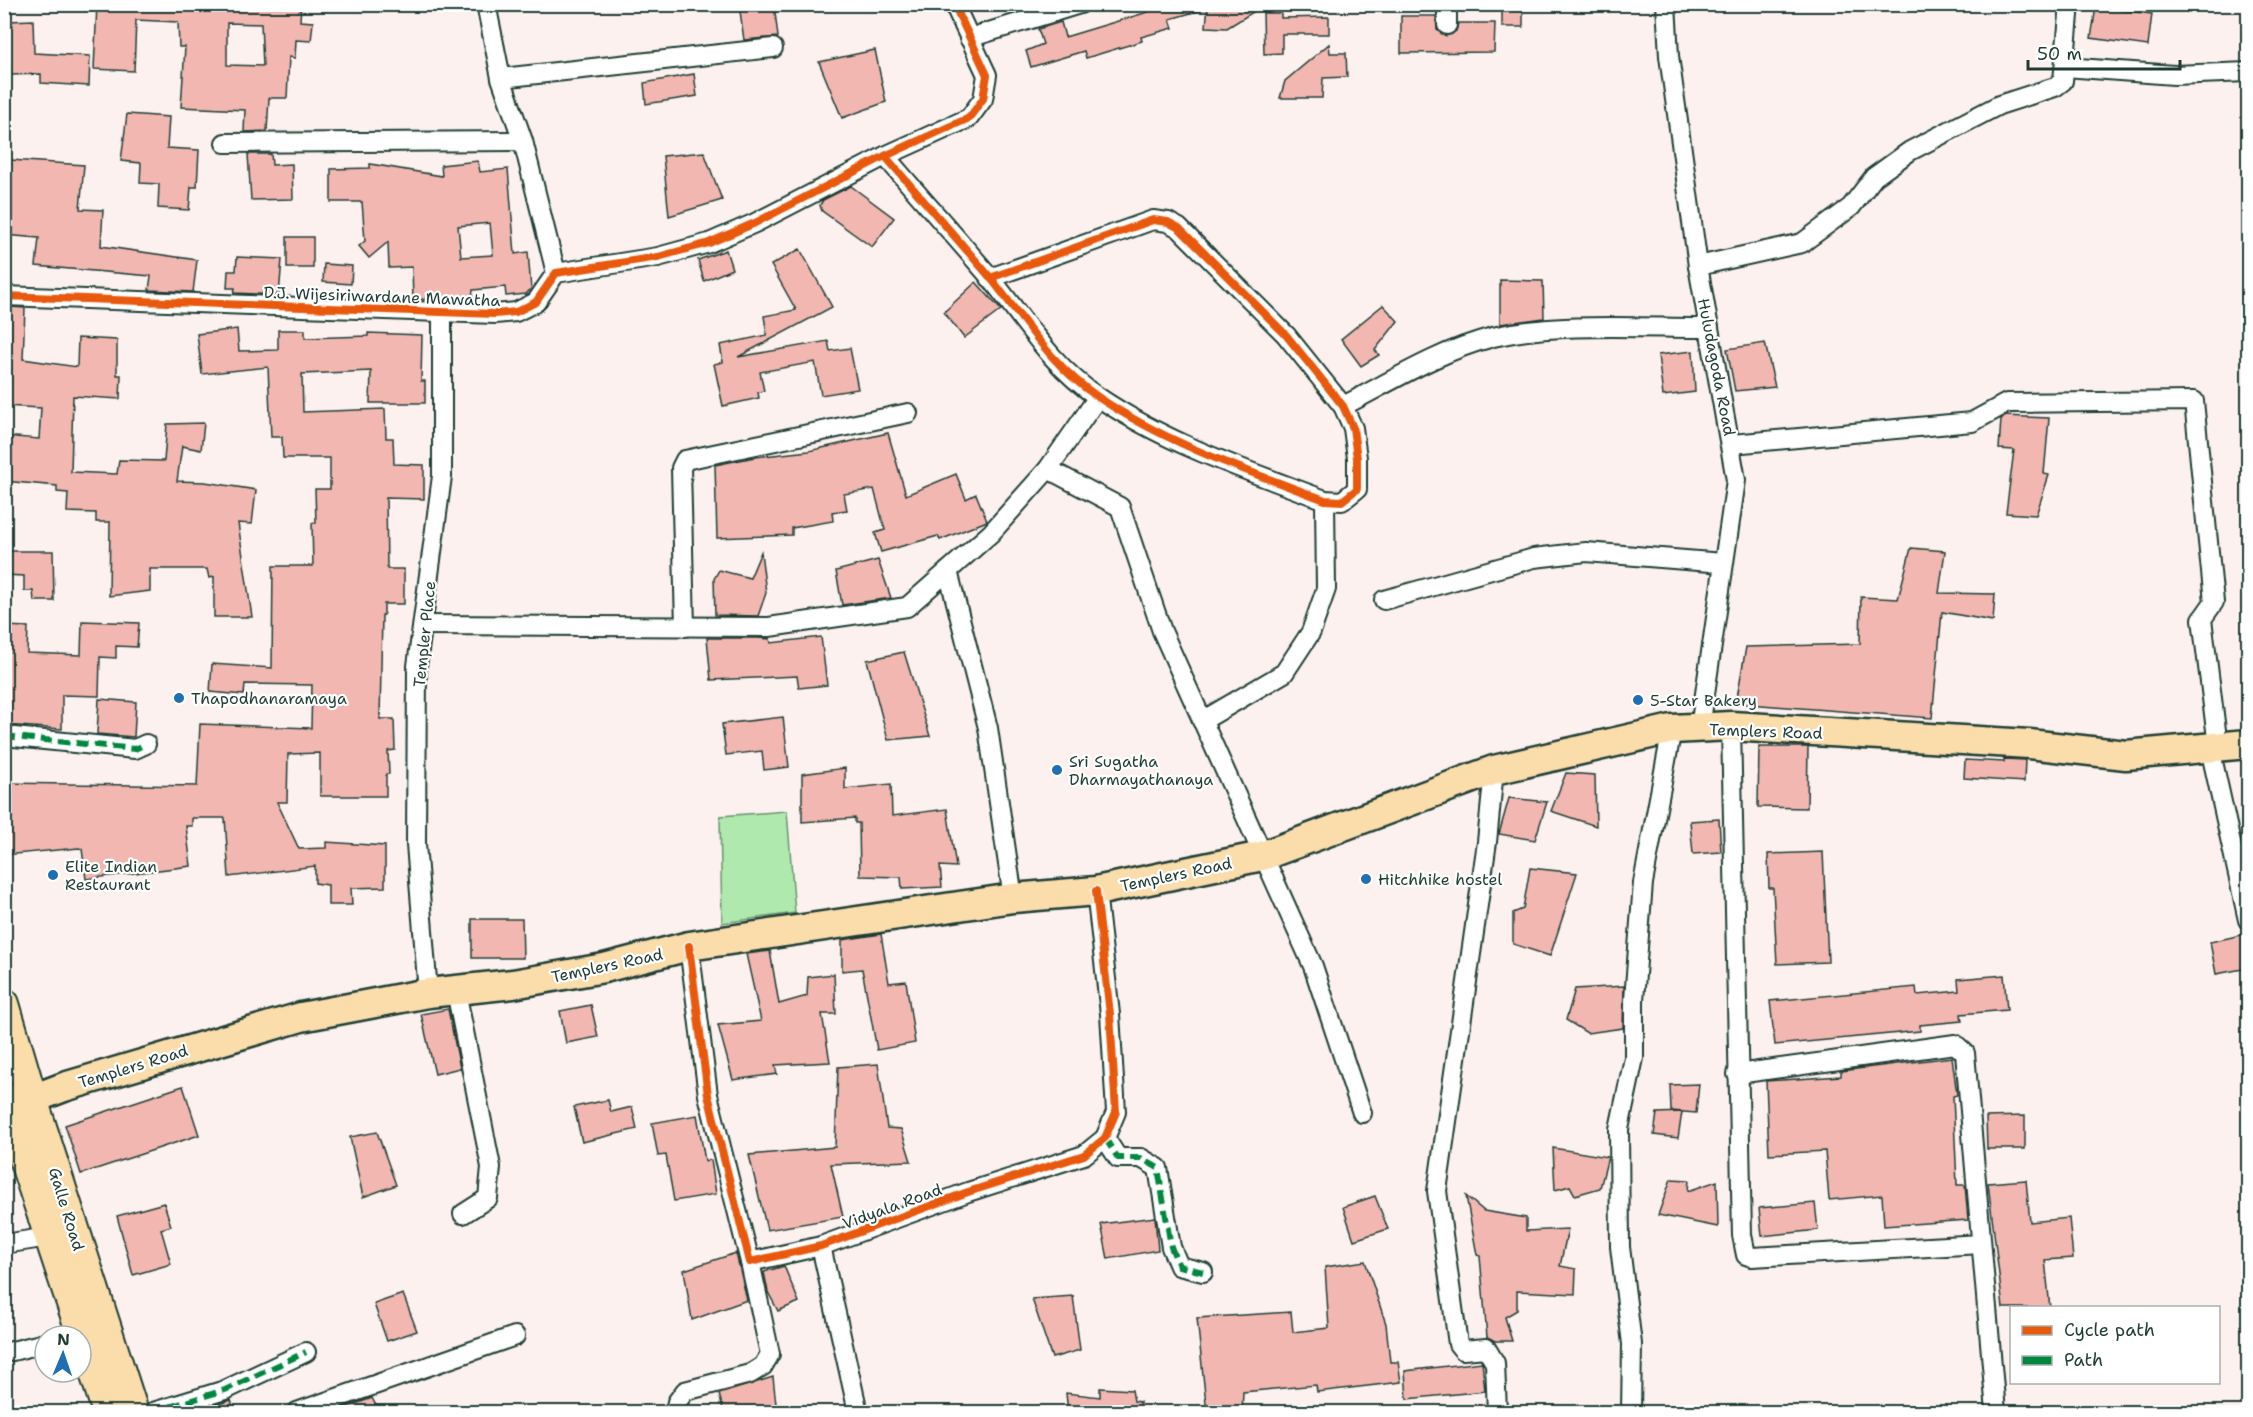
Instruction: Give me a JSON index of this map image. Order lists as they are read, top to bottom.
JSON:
{
  "streets": {
    "highway": ["Galle Road"],
    "main road": ["Templers Road"],
    "street": [
      "D.J. Wijesiriwardane Mawatha",
      "Huludagoda Road",
      "Templer Place",
      "Vidyala Road"
    ]
  },
  "crossings": [
    ["D.J. Wijesiriwardane Mawatha", "Templer Place"],
    ["Huludagoda Road", "Templers Road"],
    ["Templer Place", "Templers Road"],
    ["Templers Road", "Galle Road"]
  ],
  "places": [
    "Thapodhanaramaya",
    "5-Star Bakery",
    "Sri Sugatha Dharmayathanaya",
    "Elite Indian Restaurant",
    "Hitchhike hostel"
  ],
  "legend": ["Cycle path", "Path"],
  "scale_bar": "50 m",
  "north": "top"
}
